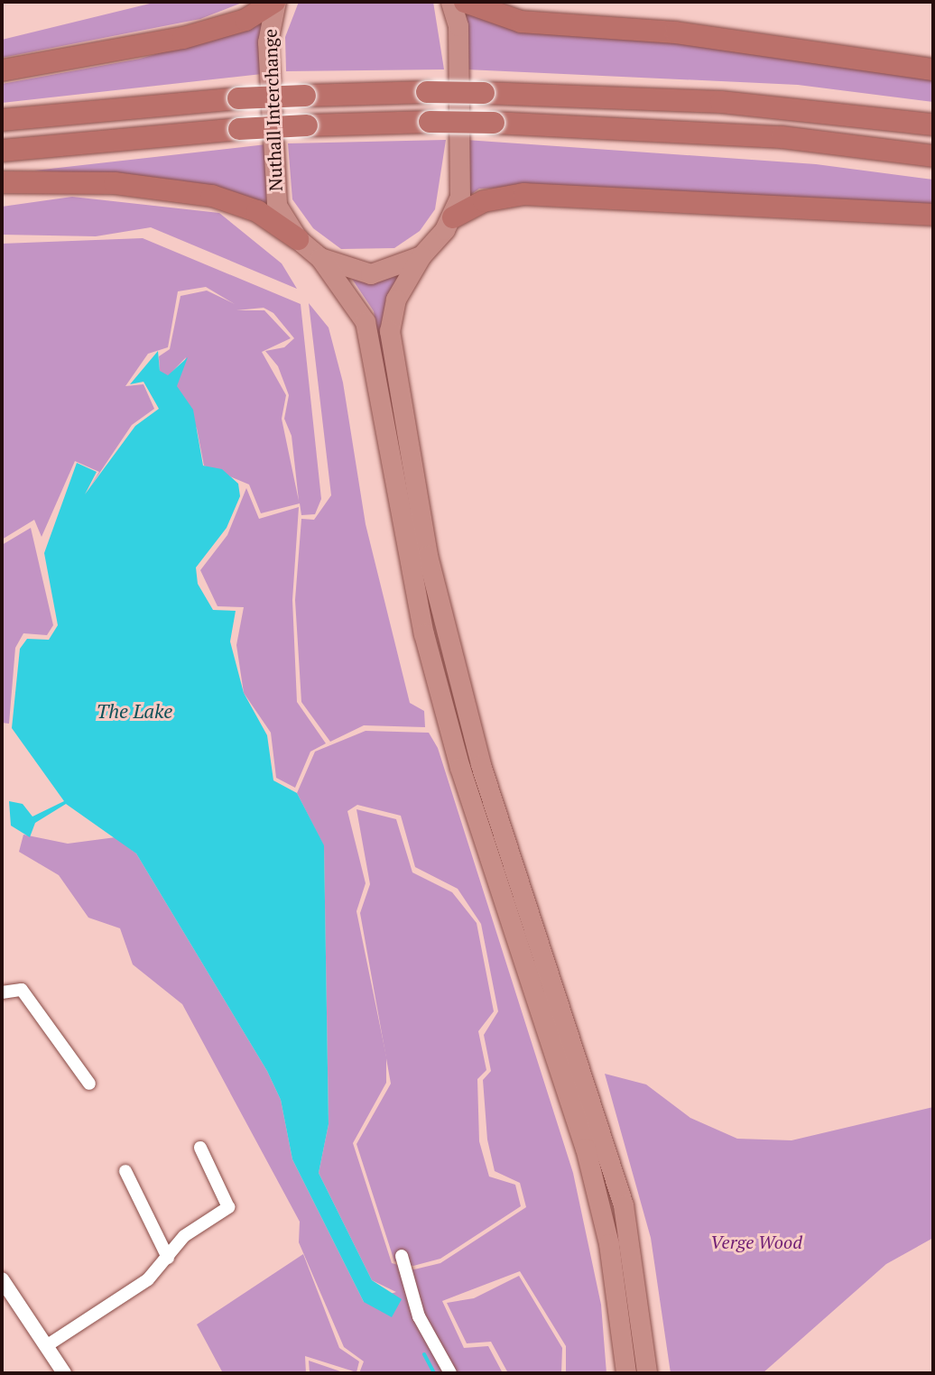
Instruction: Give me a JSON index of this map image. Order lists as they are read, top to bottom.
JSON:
{
  "streets": {
    "highway": ["Nuthall Interchange"]
  },
  "water": ["The Lake"],
  "parks": ["Verge Wood"]
}
